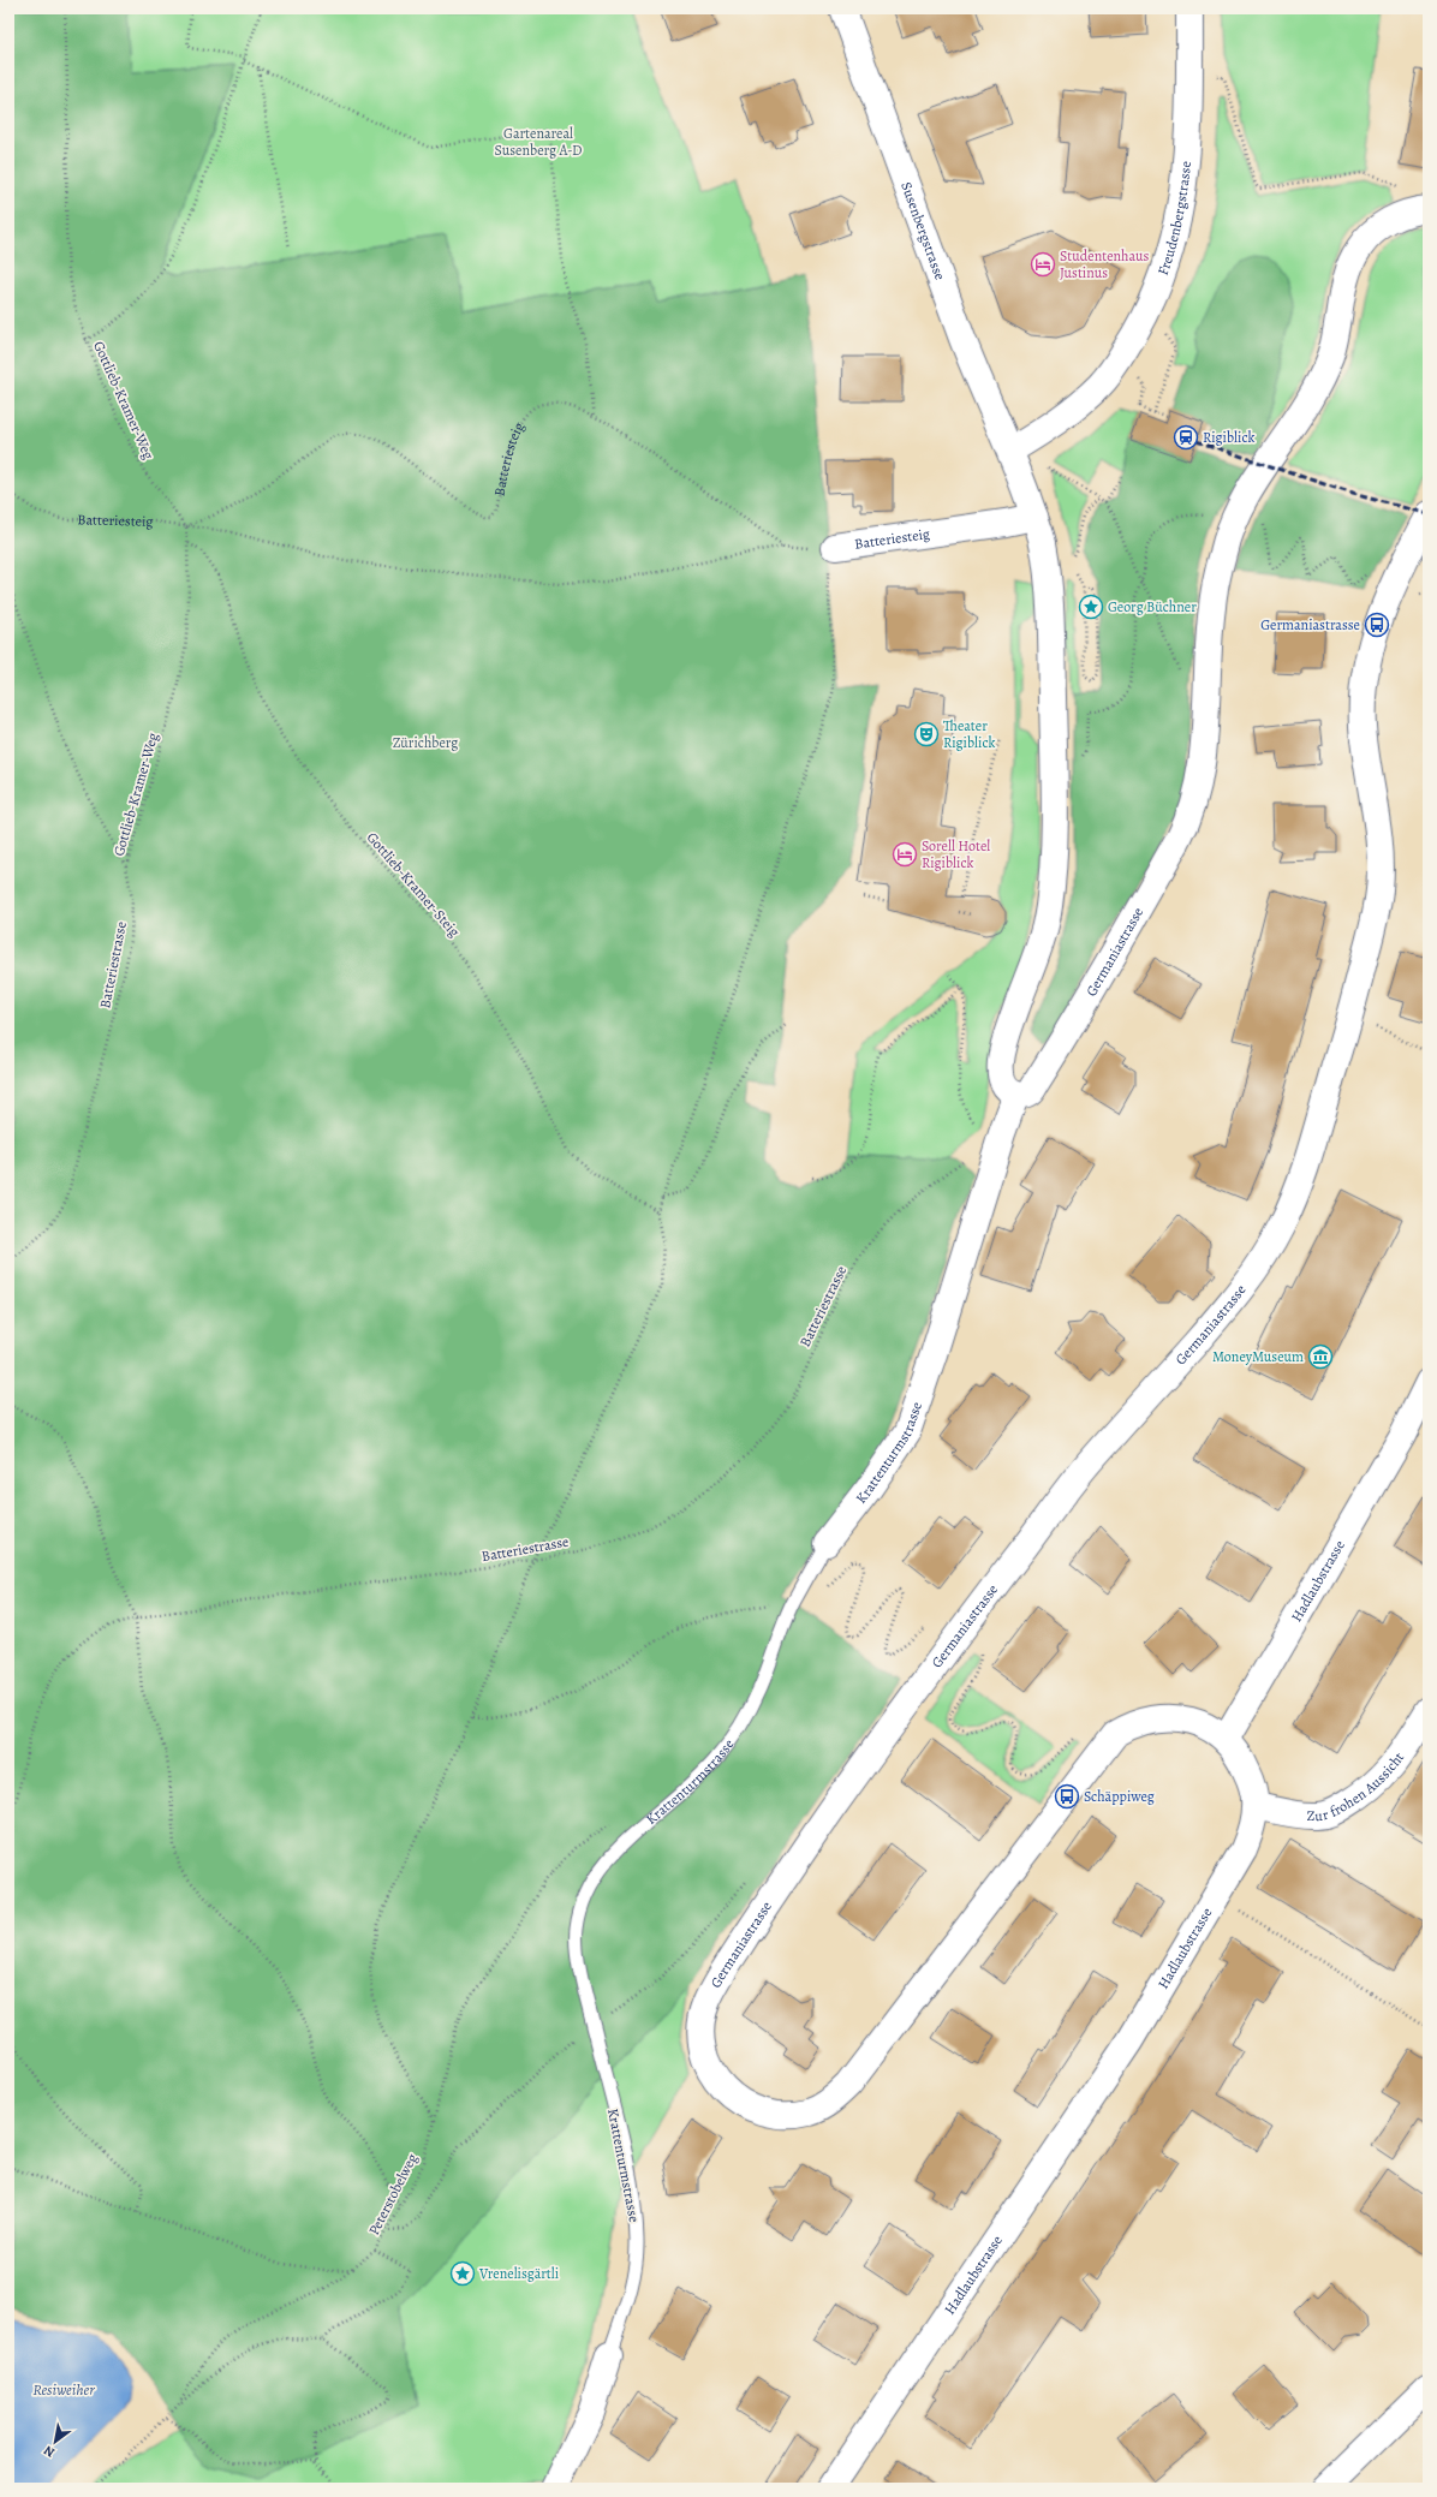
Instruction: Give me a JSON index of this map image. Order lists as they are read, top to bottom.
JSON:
{
  "streets": {
    "street": [
      "Freudenbergstrasse",
      "Susenbergstrasse",
      "Batteriesteig",
      "Germaniastrasse",
      "Krattenturmstrasse",
      "Hadlaubstrasse",
      "Zur frohen Aussicht"
    ],
    "path": [
      "Gottlieb-Kramer-Weg",
      "Gottlieb-Kramer-Steig",
      "Batteriestrasse",
      "Peterstobelweg"
    ]
  },
  "crossings": [
    ["Freudenbergstrasse", "Susenbergstrasse"],
    ["Gottlieb-Kramer-Weg", "Batteriesteig"],
    ["Gottlieb-Kramer-Weg", "Gottlieb-Kramer-Steig"],
    ["Gottlieb-Kramer-Weg", "Batteriestrasse"],
    ["Germaniastrasse", "Krattenturmstrasse"],
    ["Germaniastrasse", "Hadlaubstrasse"],
    ["Batteriestrasse", "Krattenturmstrasse"],
    ["Hadlaubstrasse", "Zur frohen Aussicht"]
  ],
  "water": ["Resiweiher"],
  "parks": ["Gartenareal Susenberg A-D", "Zürichberg"],
  "places": {
    "hotel": ["Studentenhaus Justinus", "Sorell Hotel Rigiblick"],
    "station": ["Rigiblick"],
    "place": ["Georg Büchner", "Vrenelisgärtli"],
    "bus stop": ["Germaniastrasse", "Schäppiweg"],
    "theatre": ["Theater Rigiblick"],
    "museum": ["MoneyMuseum"]
  },
  "north": "bottom left"
}
